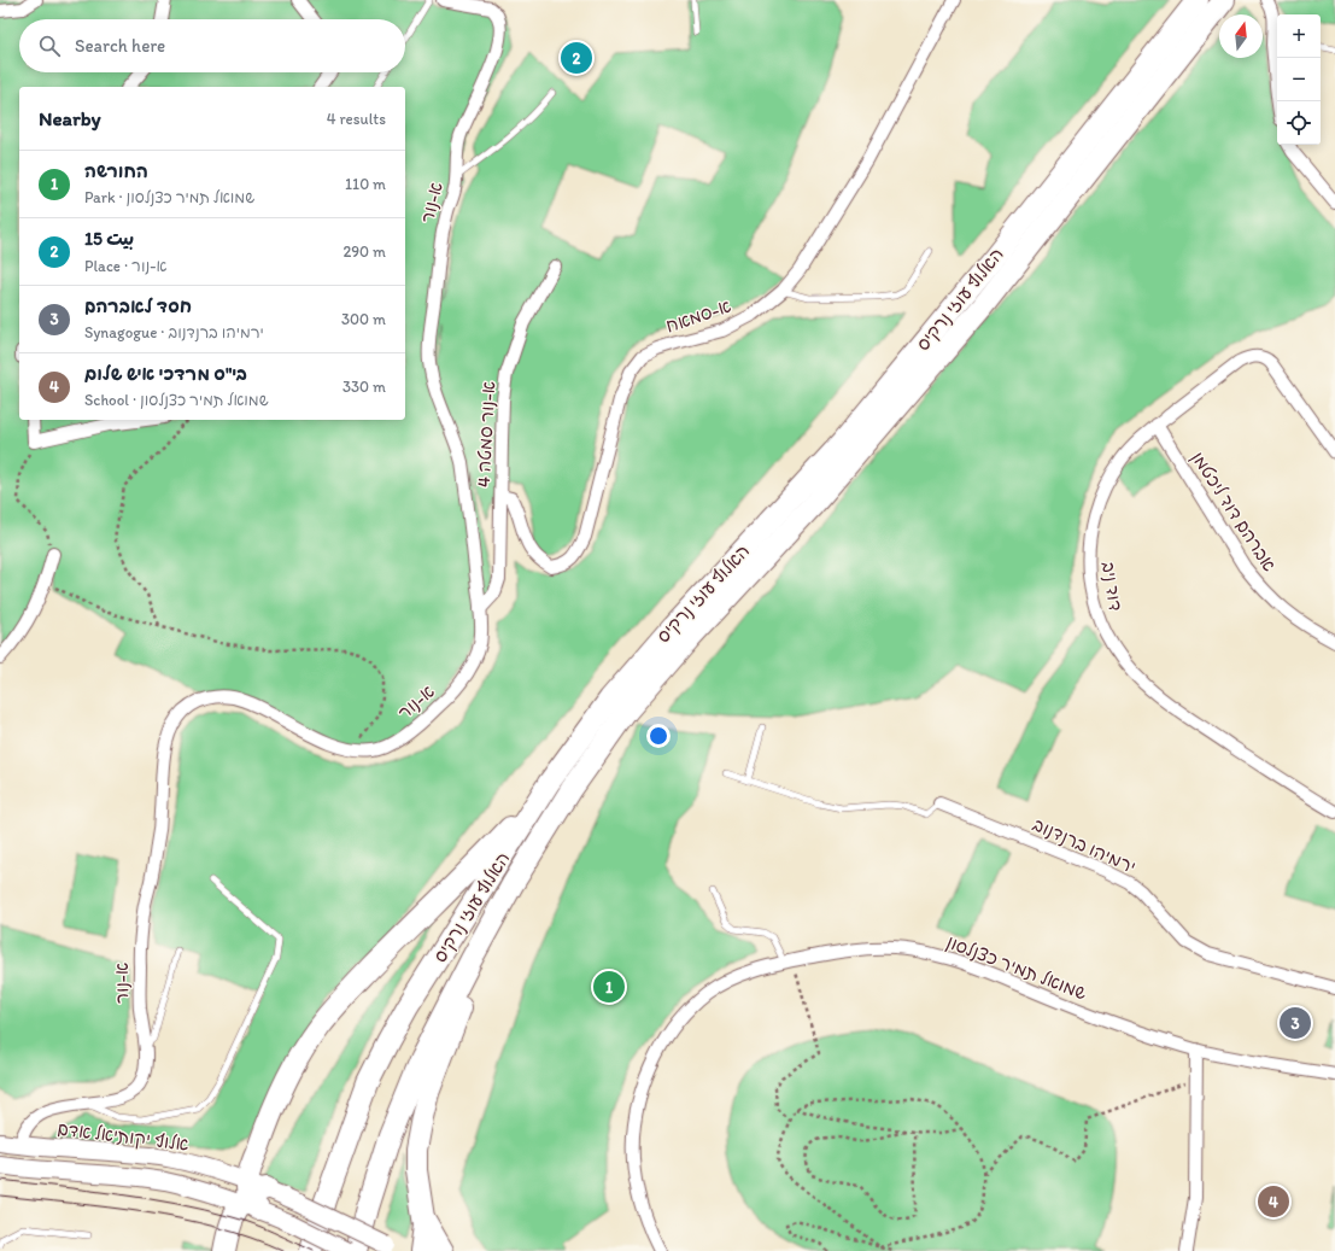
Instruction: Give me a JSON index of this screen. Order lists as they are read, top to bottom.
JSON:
{
  "streets": {
    "highway": ["האלוף עוזי נרקיס"],
    "street": [
      "א-נור",
      "א-סמאח",
      "א-נור סמטה 4",
      "אברהם דוד ליכטמן",
      "דוד ניב",
      "ירמיהו ברנדנוב",
      "שמואל תמיר כצנלסון",
      "אלוף יקותיאל אדם"
    ]
  },
  "crossings": [
    ["א-נור", "א-נור סמטה 4"],
    ["א-נור", "אלוף יקותיאל אדם"],
    ["א-סמאח", "א-נור סמטה 4"],
    ["אברהם דוד ליכטמן", "דוד ניב"]
  ],
  "north": "top",
  "page": {
    "map_buttons": ["+", "−"],
    "search": "Search here",
    "pins": [
      "2",
      "1",
      "3",
      "4"
    ],
    "heading": ["Nearby", "4 results"],
    "list": [
      {
        "mark": "1",
        "name": "החורשה",
        "note": "Park · שמואל תמיר כצנלסון",
        "value": "110 m"
      },
      {
        "mark": "2",
        "name": "بيت 15",
        "note": "Place · א-נור",
        "value": "290 m"
      },
      {
        "mark": "3",
        "name": "חסד לאברהם",
        "note": "Synagogue · ירמיהו ברנדנוב",
        "value": "300 m"
      },
      {
        "mark": "4",
        "name": "בי\"ס מרדכי איש שלום",
        "note": "School · שמואל תמיר כצנלסון",
        "value": "330 m"
      }
    ]
  }
}
